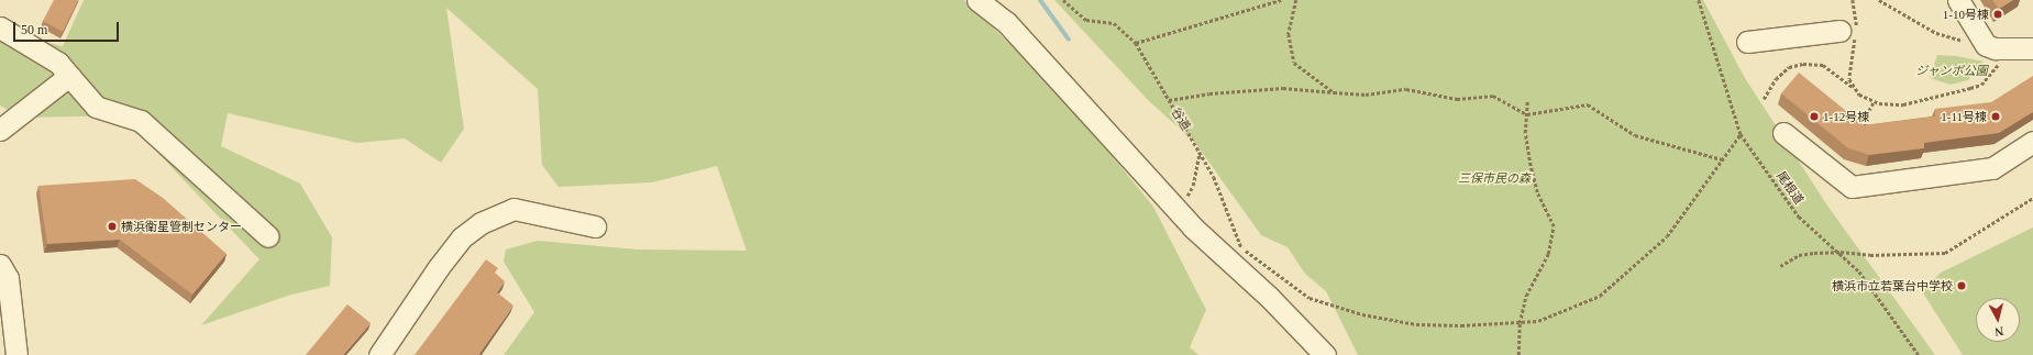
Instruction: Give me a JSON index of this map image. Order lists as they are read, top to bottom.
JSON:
{
  "streets": {
    "path": ["谷道", "尾根道"]
  },
  "parks": ["ジャンボ公園", "三保市民の森"],
  "places": [
    "1-10号棟",
    "1-12号棟",
    "1-11号棟",
    "横浜衛星管制センター",
    "横浜市立若葉台中学校"
  ],
  "scale_bar": "50 m",
  "north": "bottom"
}
